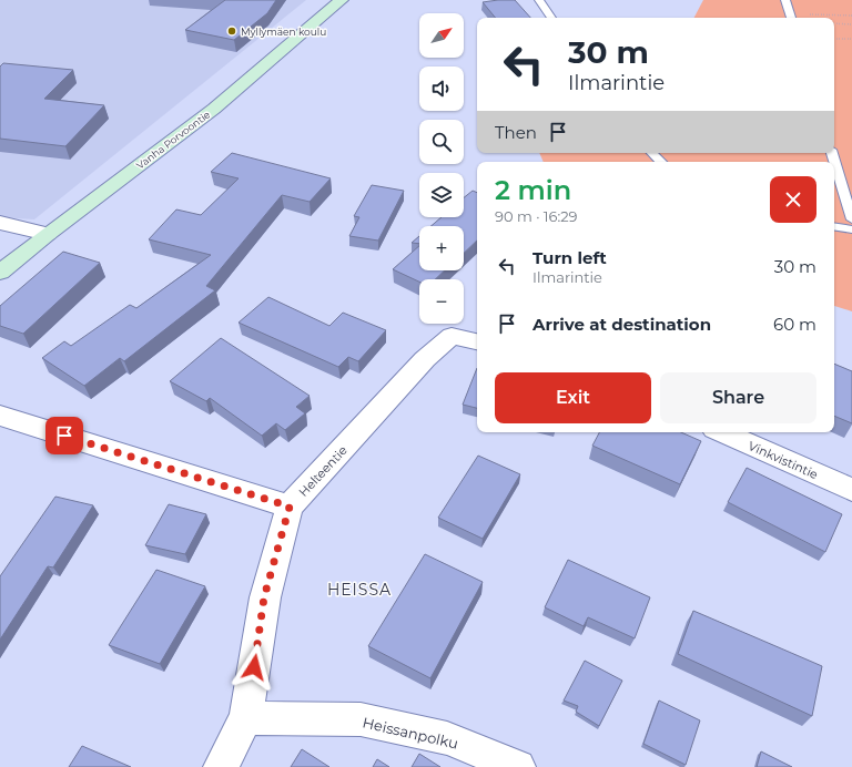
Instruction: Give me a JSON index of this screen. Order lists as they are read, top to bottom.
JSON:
{
  "streets": {
    "main road": ["Vanha Porvoontie"],
    "street": ["Vinkvistintie", "Helteentie", "Heissanpolku"]
  },
  "crossings": [
    ["Helteentie", "Heissanpolku"]
  ],
  "districts": ["HEISSA"],
  "places": ["Myllymäen koulu"],
  "north": "top right",
  "page": {
    "map_buttons": ["+", "−"],
    "turn": ["30 m", "Ilmarintie"],
    "then": "Then",
    "heading": ["2 min", "90 m · 16:29"],
    "list": [
      {
        "name": "Turn left",
        "note": "Ilmarintie",
        "value": "30 m"
      },
      {
        "name": "Arrive at destination",
        "value": "60 m"
      }
    ],
    "buttons": ["Exit", "Share"]
  }
}
